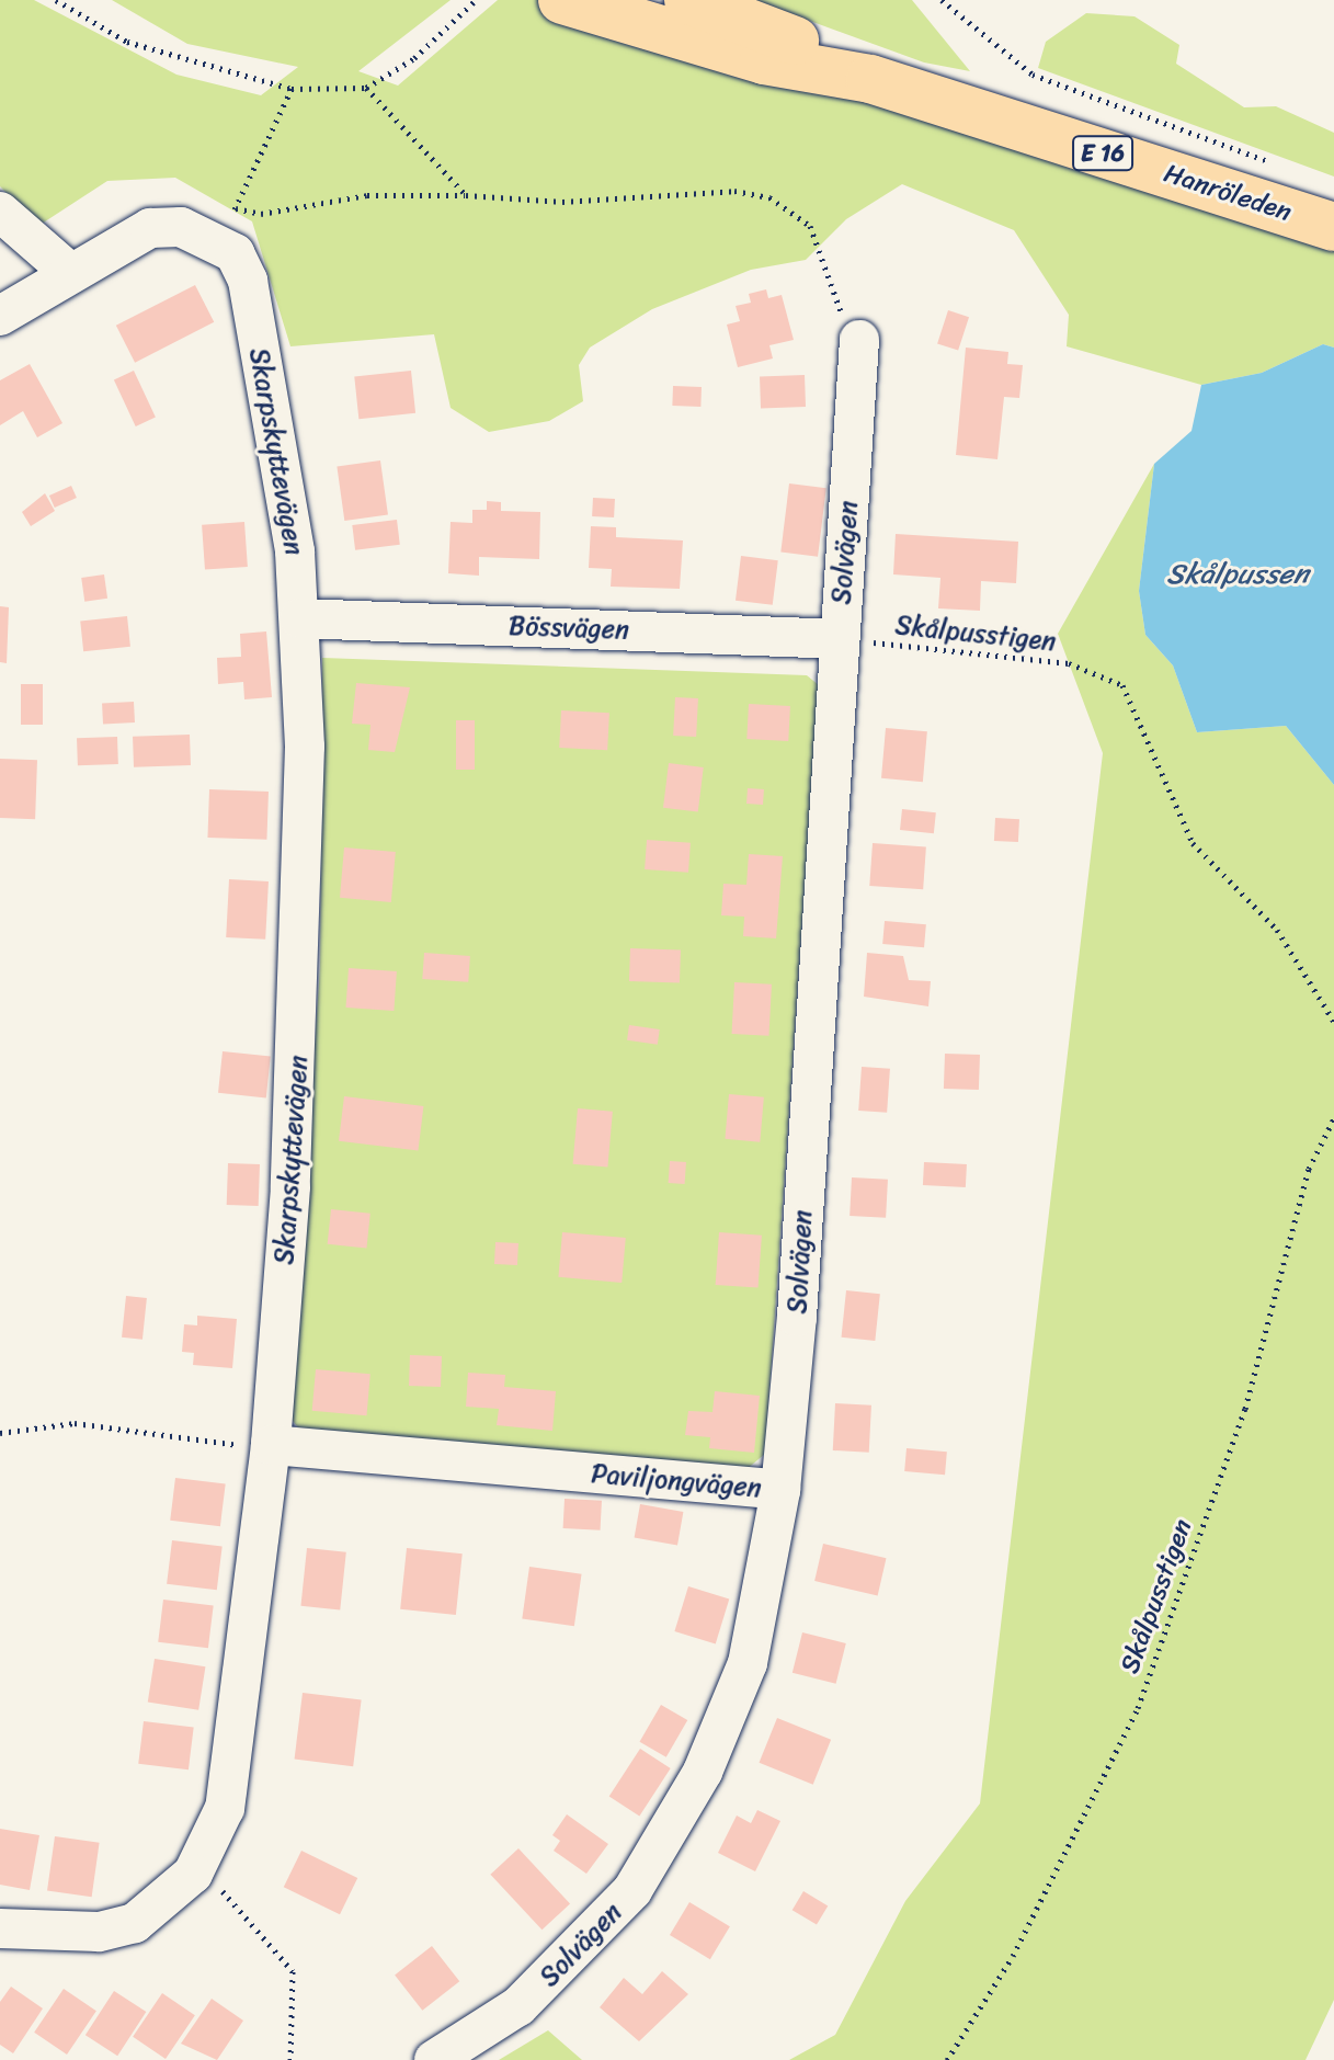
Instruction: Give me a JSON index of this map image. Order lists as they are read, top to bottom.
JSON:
{
  "streets": {
    "highway": ["E 16", "Hanröleden"],
    "street": [
      "Skarpskyttevägen",
      "Solvägen",
      "Bössvägen",
      "Paviljongvägen"
    ],
    "path": ["Skålpusstigen"]
  },
  "crossings": [
    ["Skarpskyttevägen", "Bössvägen"],
    ["Skarpskyttevägen", "Paviljongvägen"],
    ["Solvägen", "Bössvägen"],
    ["Solvägen", "Skålpusstigen"],
    ["Solvägen", "Paviljongvägen"],
    ["Bössvägen", "Skålpusstigen"]
  ],
  "water": ["Skålpussen"]
}
